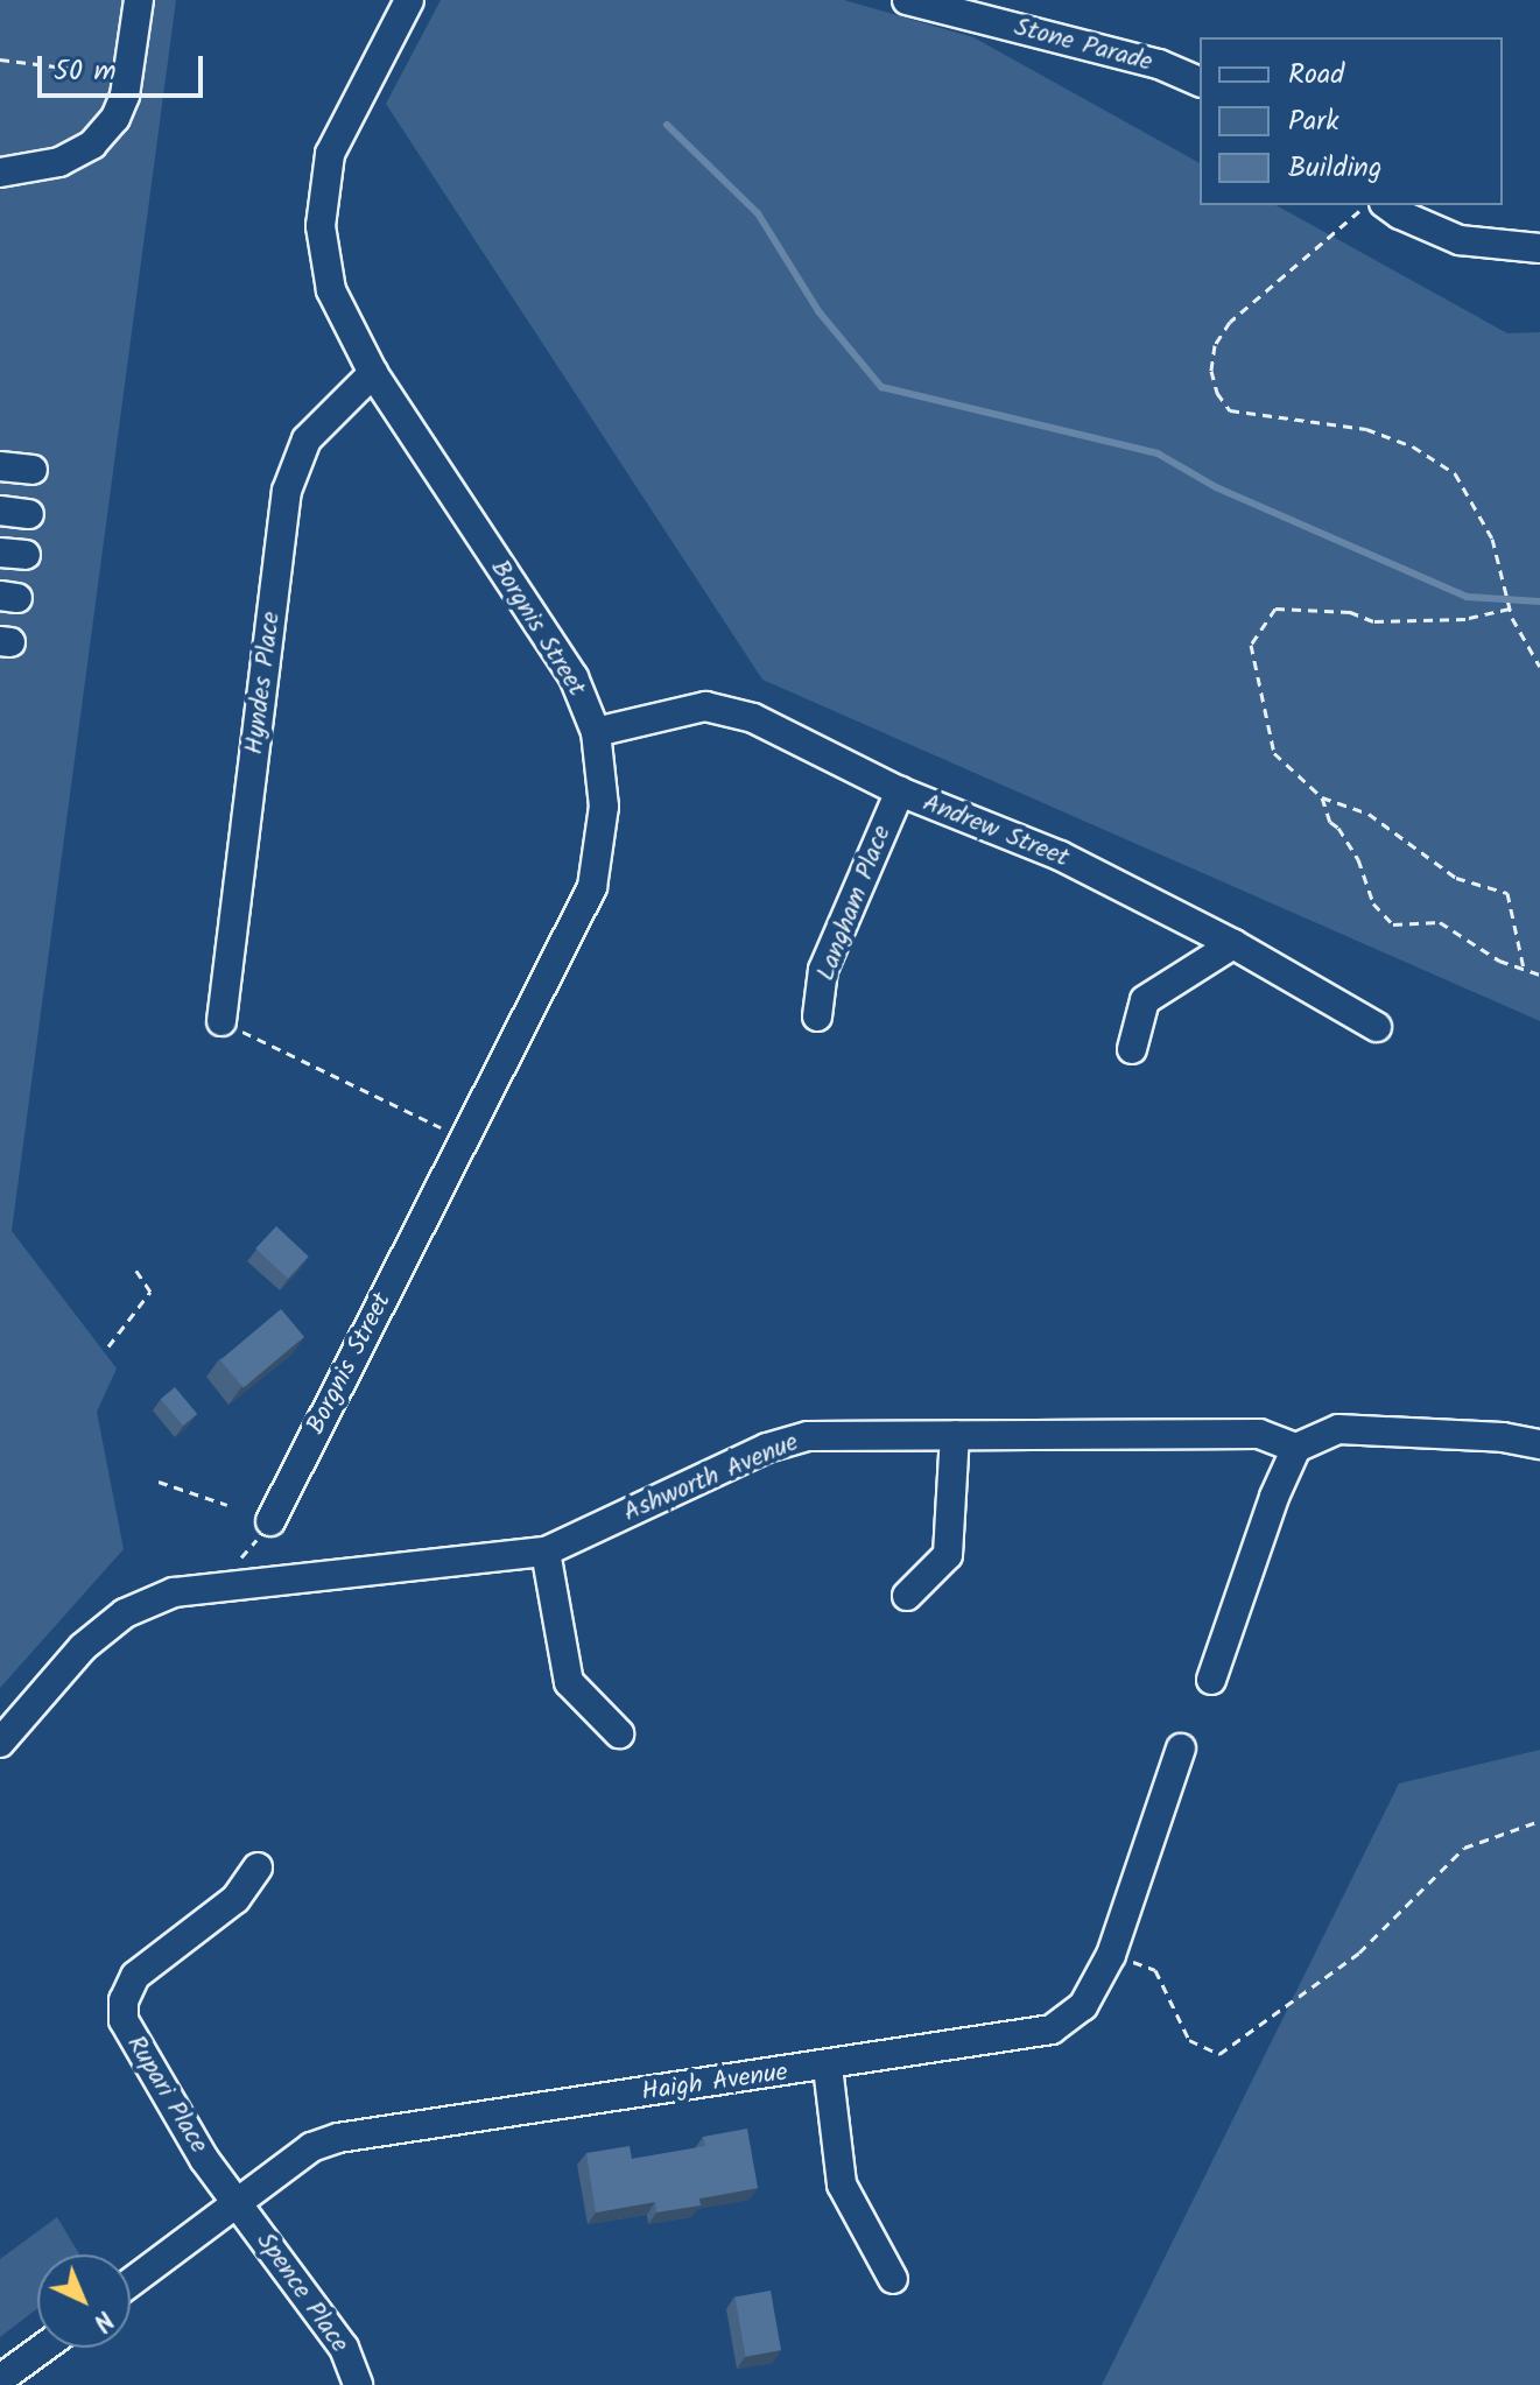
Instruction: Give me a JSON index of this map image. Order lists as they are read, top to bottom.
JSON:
{
  "streets": {
    "street": [
      "Stone Parade",
      "Borgnis Street",
      "Hyndes Place",
      "Andrew Street",
      "Langham Place",
      "Ashworth Avenue",
      "Haigh Avenue",
      "Rupari Place",
      "Spence Place"
    ]
  },
  "crossings": [
    ["Borgnis Street", "Hyndes Place"],
    ["Borgnis Street", "Andrew Street"],
    ["Andrew Street", "Langham Place"],
    ["Haigh Avenue", "Rupari Place"],
    ["Haigh Avenue", "Spence Place"],
    ["Rupari Place", "Spence Place"]
  ],
  "legend": ["Road", "Park", "Building"],
  "scale_bar": "50 m",
  "north": "bottom right"
}
